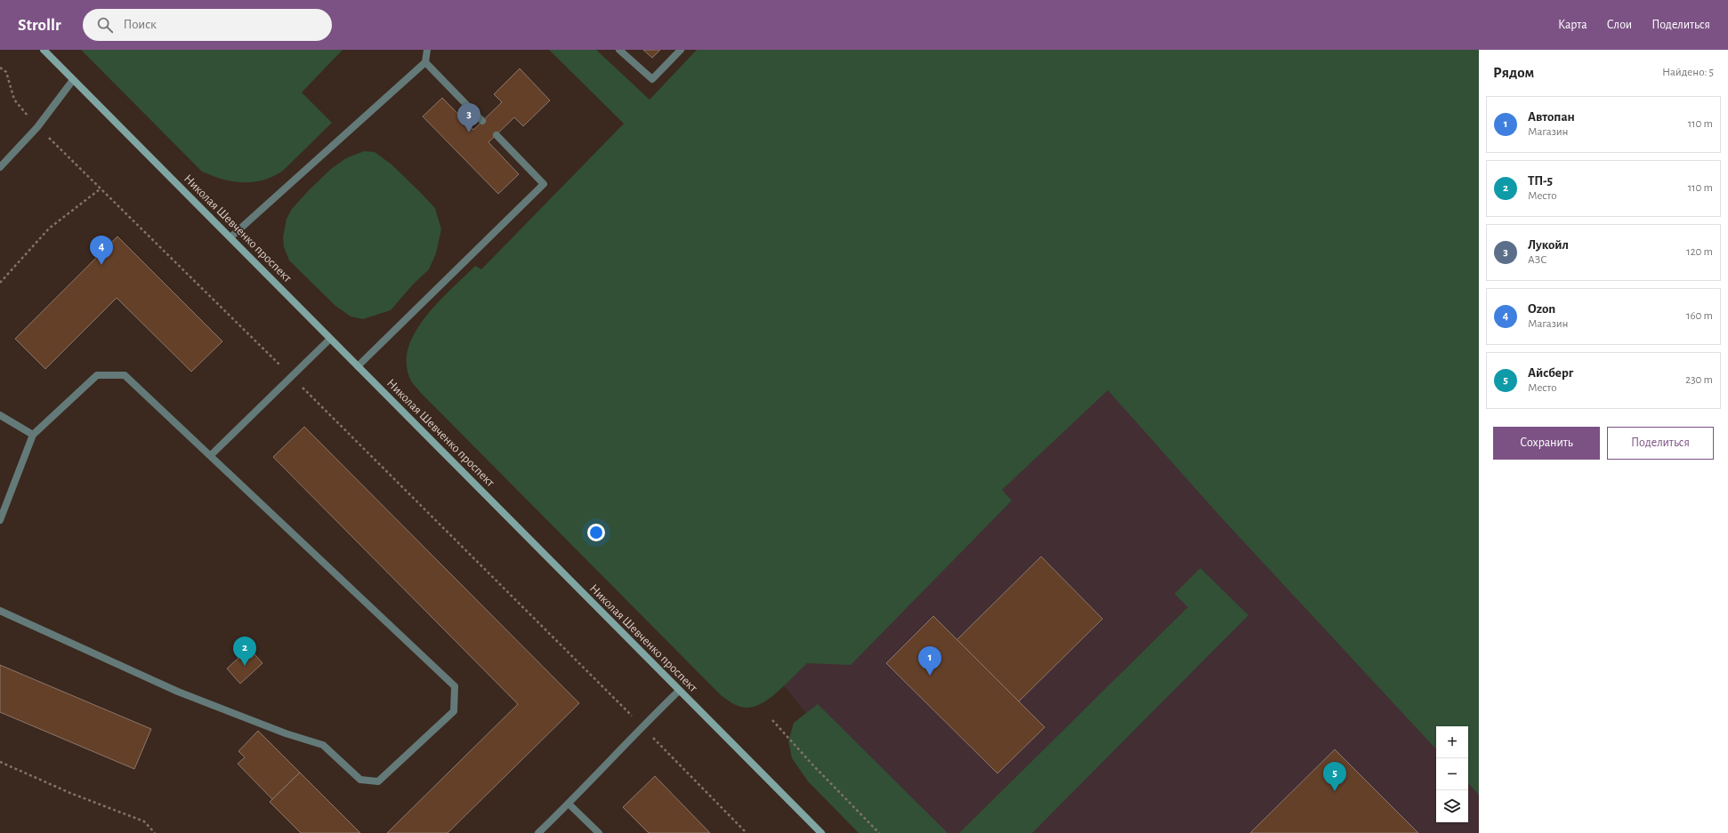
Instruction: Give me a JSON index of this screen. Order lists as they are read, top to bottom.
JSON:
{
  "streets": {
    "main road": ["Николая Шевченко проспект"]
  },
  "page": {
    "header": "Strollr",
    "search": "Поиск",
    "nav": ["Карта", "Слои", "Поделиться"],
    "heading": ["Рядом", "Найдено: 5"],
    "list": [
      {
        "mark": "1",
        "name": "Автопан",
        "note": "Магазин",
        "value": "110 m"
      },
      {
        "mark": "2",
        "name": "ТП-5",
        "note": "Место",
        "value": "110 m"
      },
      {
        "mark": "3",
        "name": "Лукойл",
        "note": "АЗС",
        "value": "120 m"
      },
      {
        "mark": "4",
        "name": "Ozon",
        "note": "Магазин",
        "value": "160 m"
      },
      {
        "mark": "5",
        "name": "Айсберг",
        "note": "Место",
        "value": "230 m"
      }
    ],
    "pins": [
      "3",
      "4",
      "2",
      "1",
      "5"
    ],
    "buttons": ["Сохранить", "Поделиться"],
    "map_buttons": ["+", "−"]
  }
}
